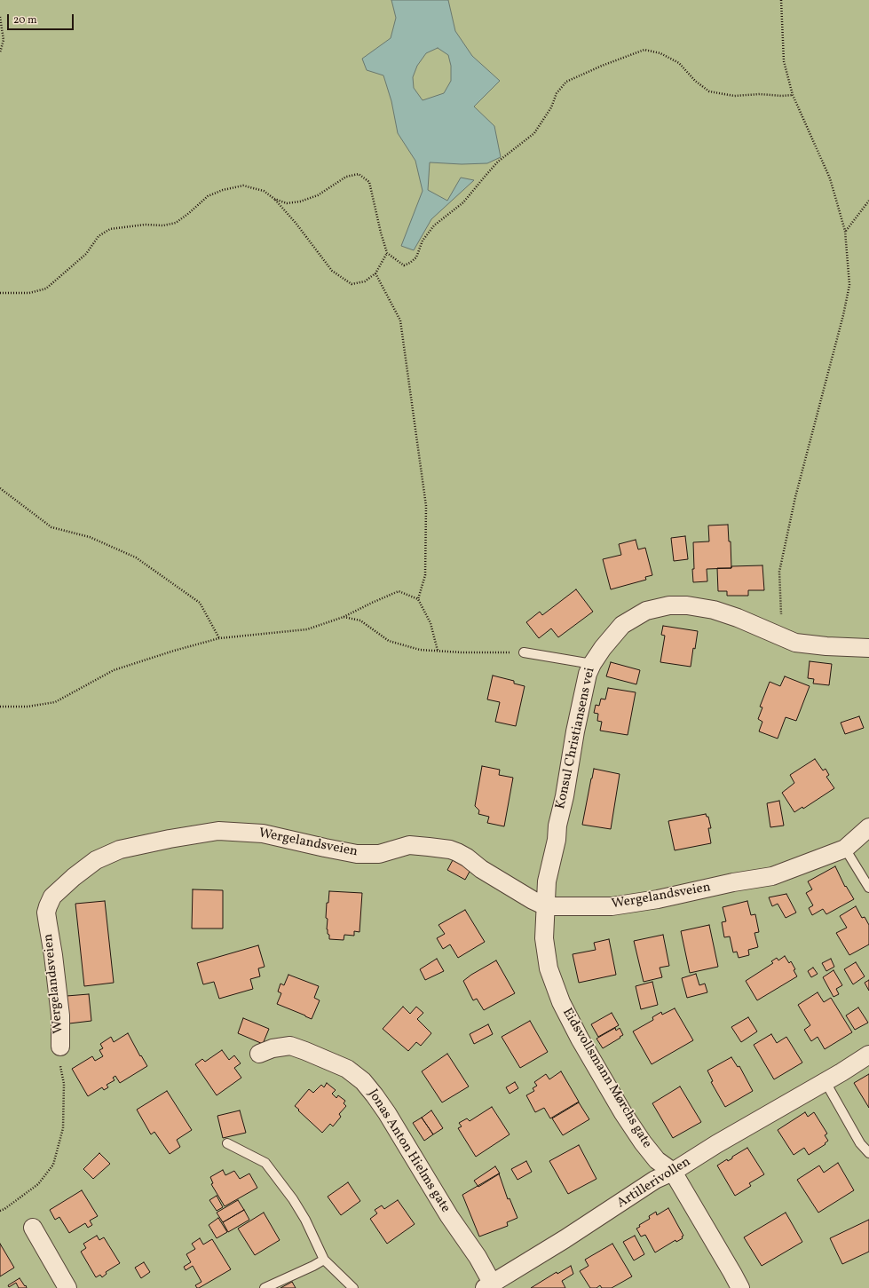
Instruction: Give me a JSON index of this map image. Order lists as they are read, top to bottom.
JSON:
{
  "streets": {
    "street": [
      "Konsul Christiansens vei",
      "Wergelandsveien",
      "Eidsvollsmann Mørchs gate",
      "Jonas Anton Hielms gate",
      "Artillerivollen"
    ]
  },
  "crossings": [
    ["Konsul Christiansens vei", "Wergelandsveien"],
    ["Konsul Christiansens vei", "Eidsvollsmann Mørchs gate"],
    ["Wergelandsveien", "Eidsvollsmann Mørchs gate"],
    ["Eidsvollsmann Mørchs gate", "Artillerivollen"],
    ["Jonas Anton Hielms gate", "Artillerivollen"]
  ],
  "scale_bar": "20 m"
}
